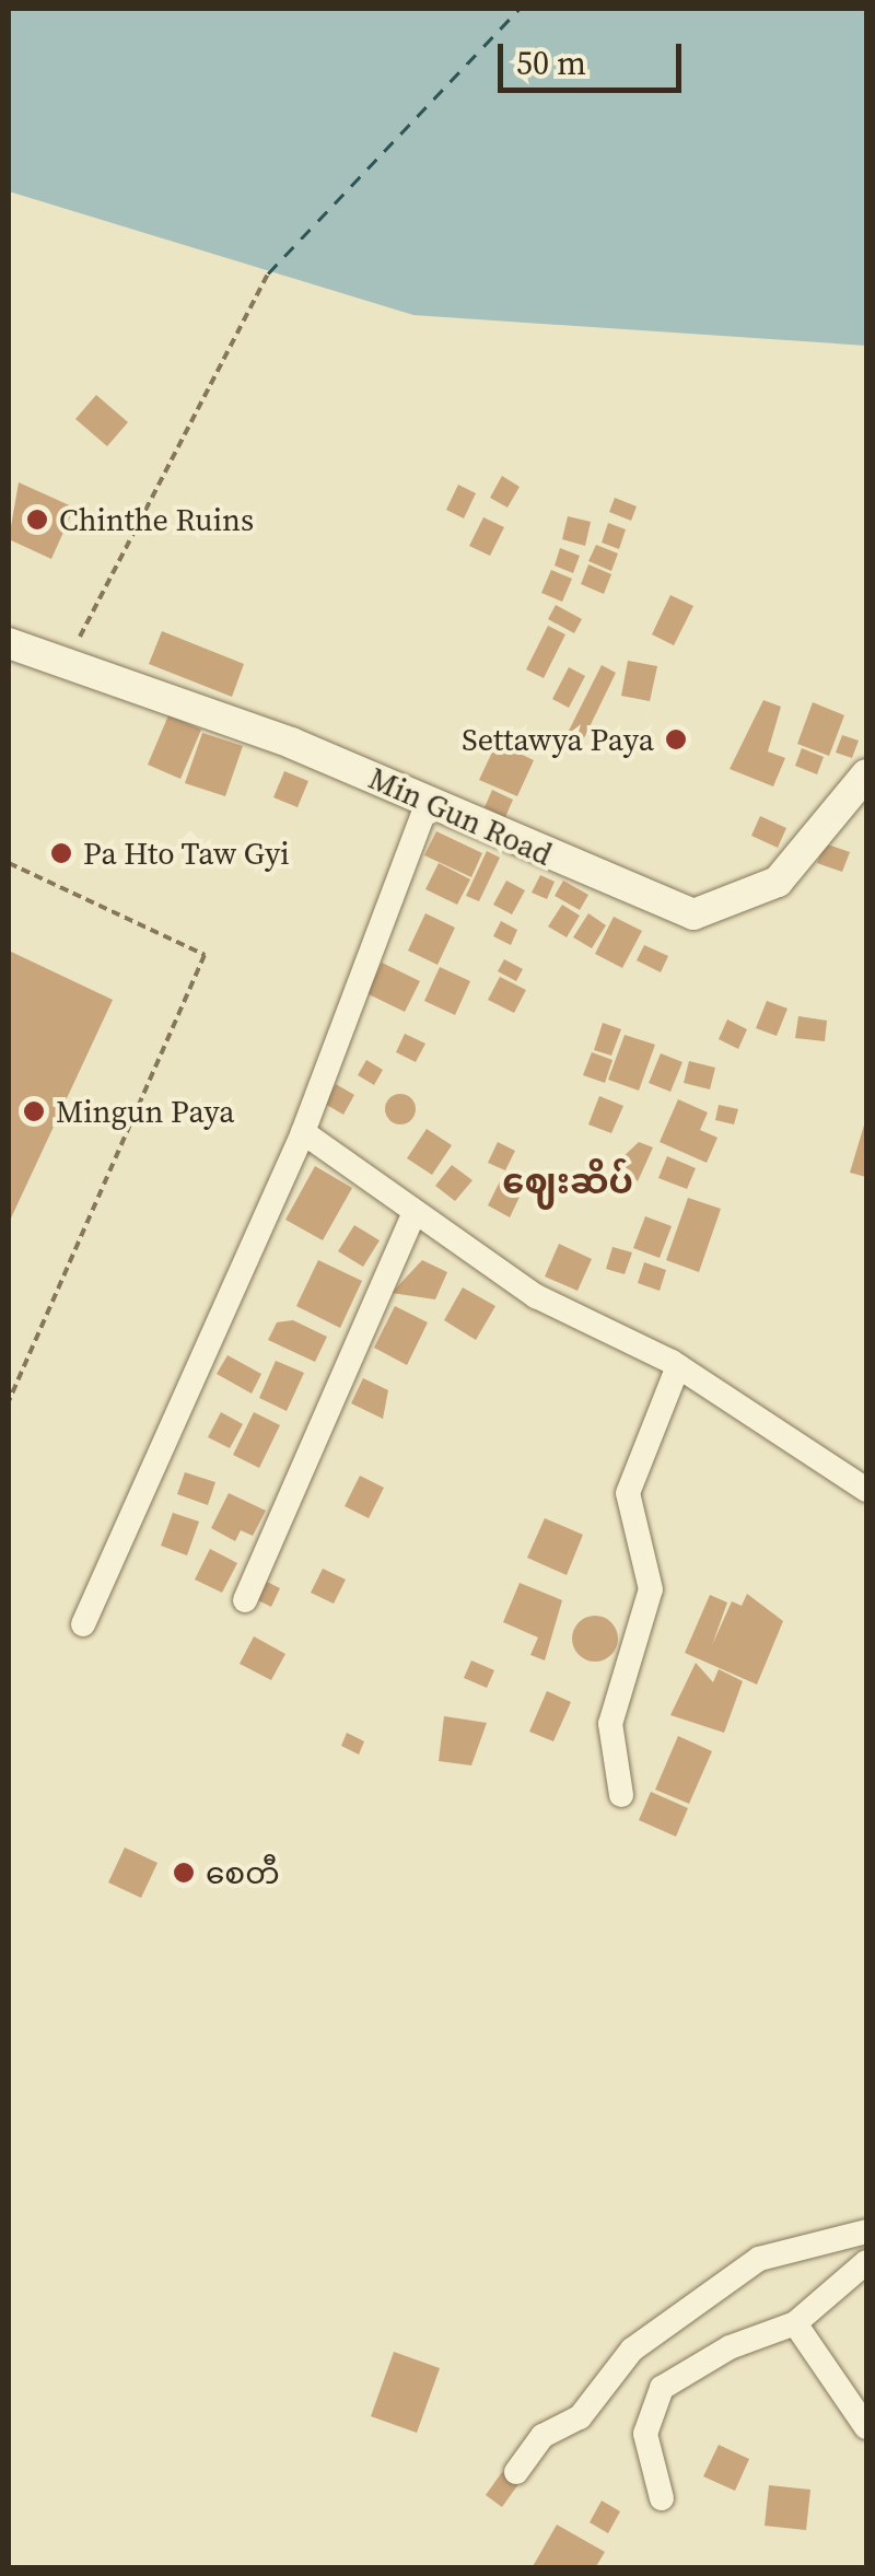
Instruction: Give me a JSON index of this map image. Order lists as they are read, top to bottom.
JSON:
{
  "streets": {
    "street": ["Min Gun Road"]
  },
  "districts": ["ဈေးဆိပ်"],
  "places": [
    "Chinthe Ruins",
    "Settawya Paya",
    "Pa Hto Taw Gyi",
    "Mingun Paya",
    "စေတီ"
  ],
  "scale_bar": "50 m"
}
